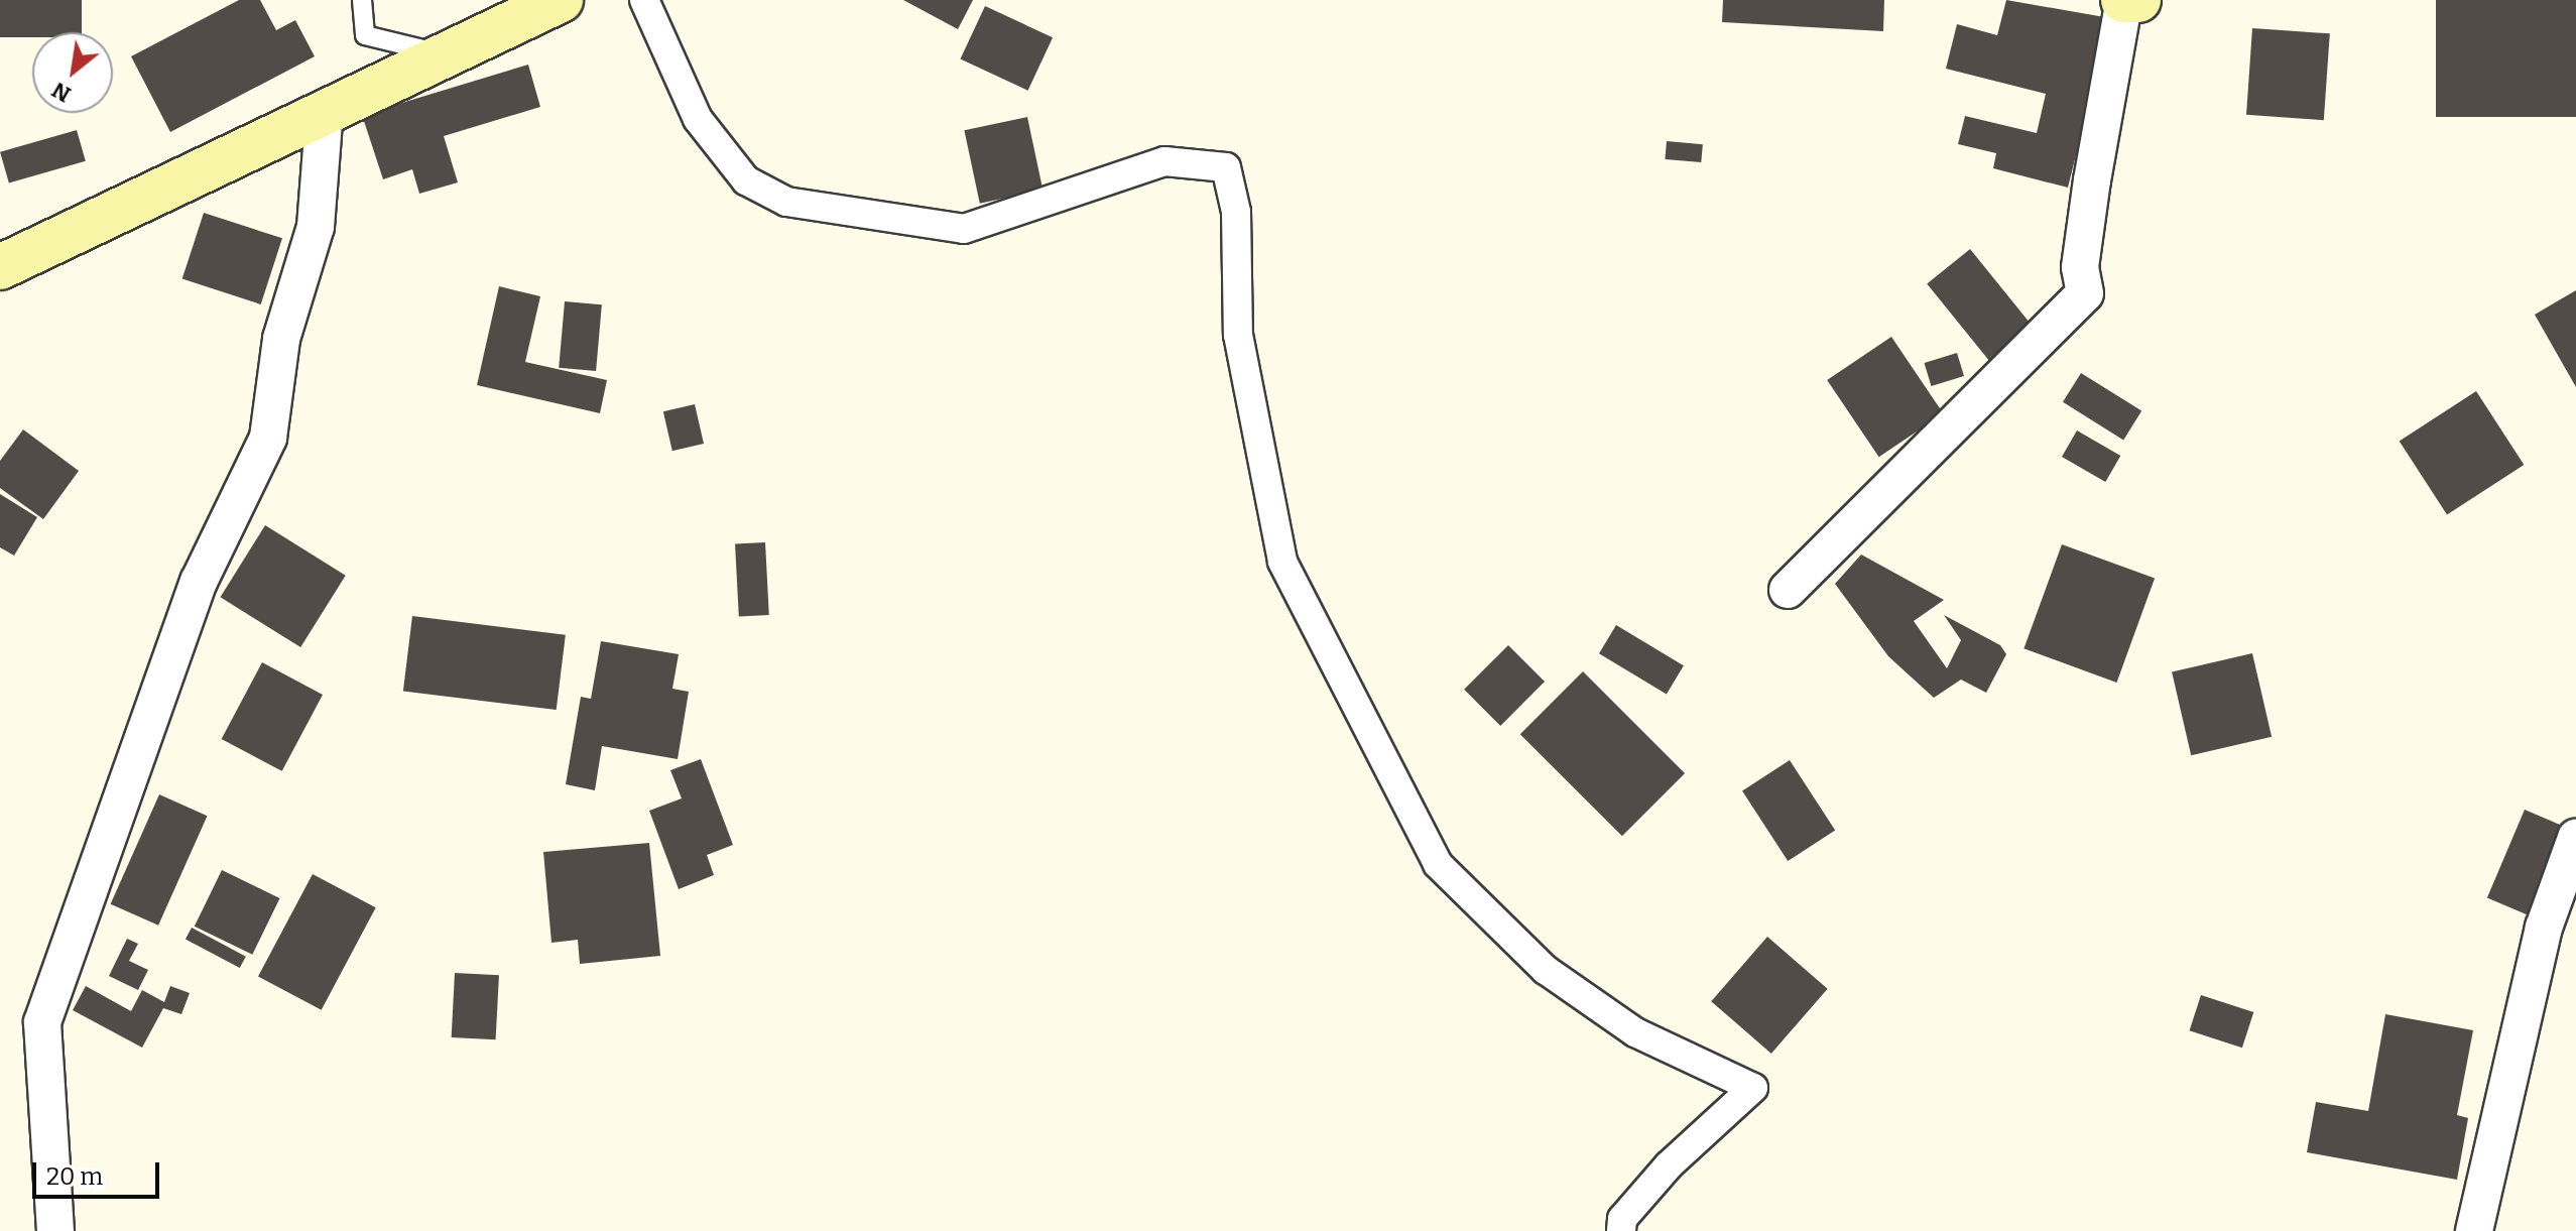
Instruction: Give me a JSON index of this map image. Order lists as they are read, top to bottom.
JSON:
{
  "scale_bar": "20 m",
  "north": "bottom left"
}
